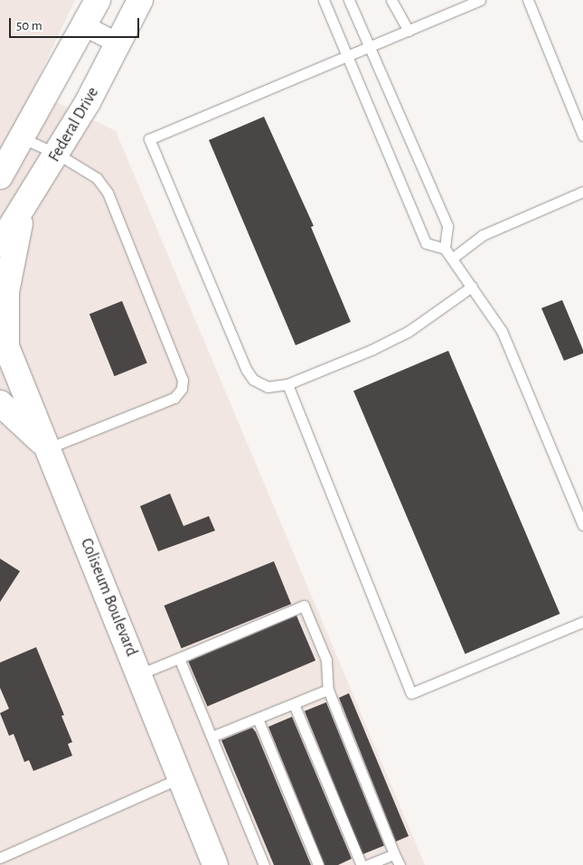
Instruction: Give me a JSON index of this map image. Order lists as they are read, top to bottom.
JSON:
{
  "streets": {
    "main road": ["Federal Drive", "Coliseum Boulevard"]
  },
  "scale_bar": "50 m"
}
